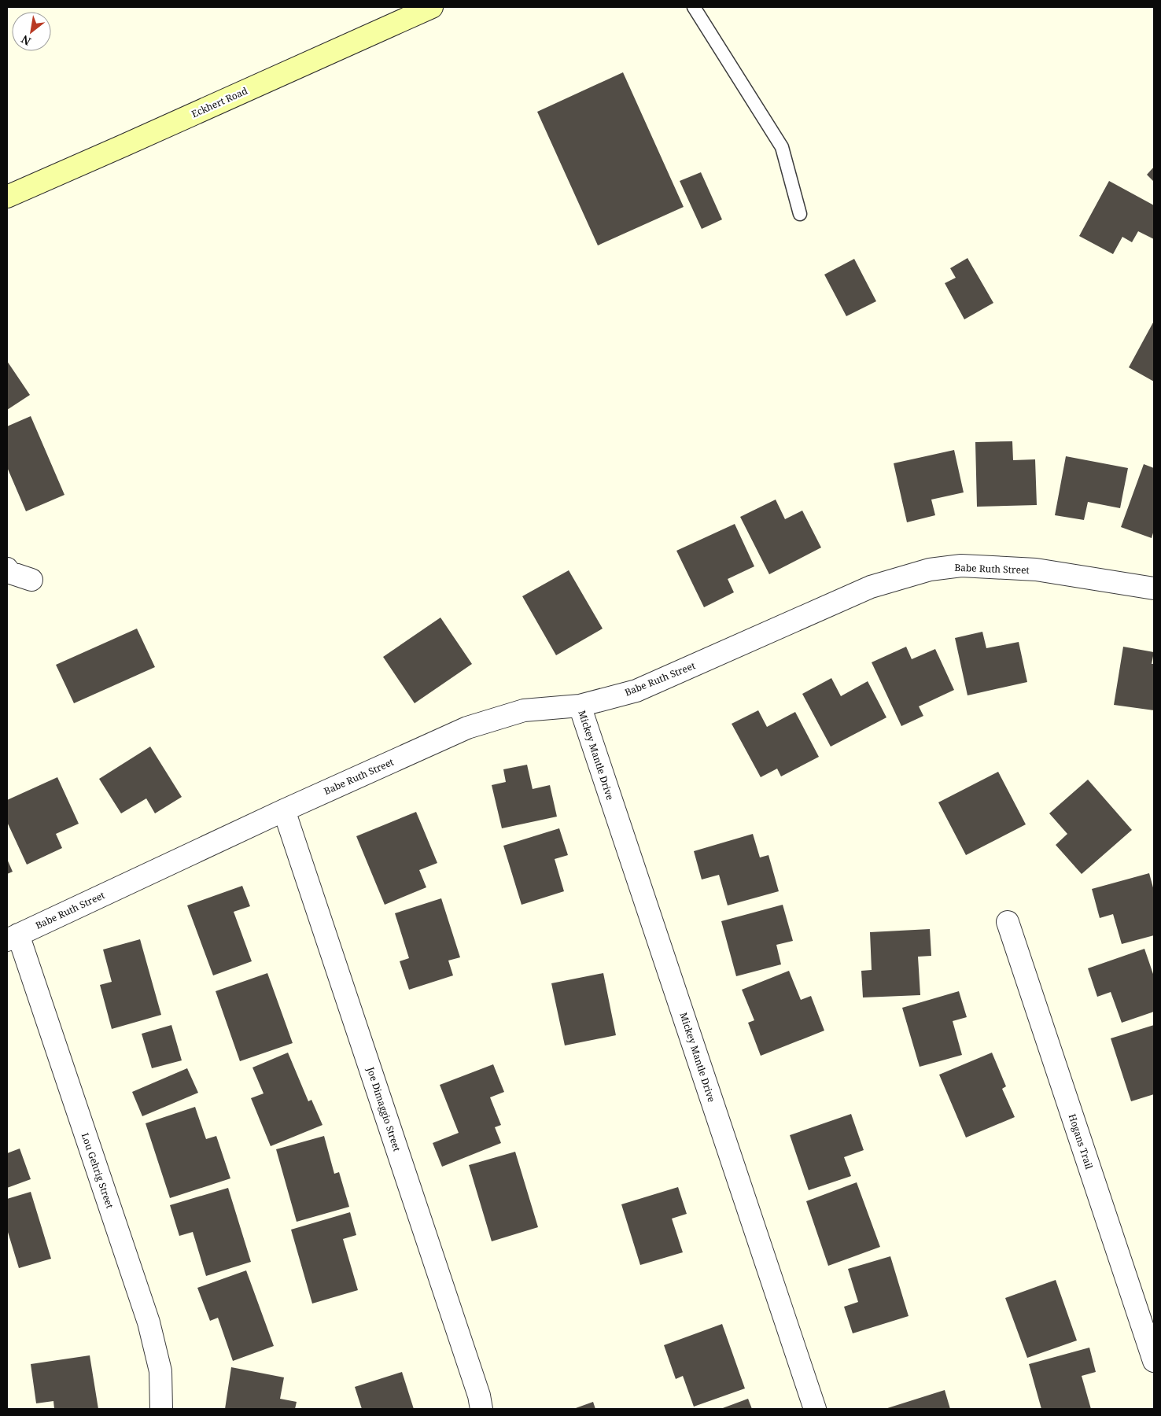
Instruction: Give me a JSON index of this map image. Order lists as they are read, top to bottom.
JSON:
{
  "streets": {
    "main road": ["Eckhert Road"],
    "street": [
      "Babe Ruth Street",
      "Mickey Mantle Drive",
      "Joe Dimaggio Street",
      "Hogans Trail",
      "Lou Gehrig Street"
    ]
  },
  "crossings": [
    ["Babe Ruth Street", "Mickey Mantle Drive"],
    ["Babe Ruth Street", "Joe Dimaggio Street"],
    ["Babe Ruth Street", "Lou Gehrig Street"]
  ],
  "north": "bottom left"
}
